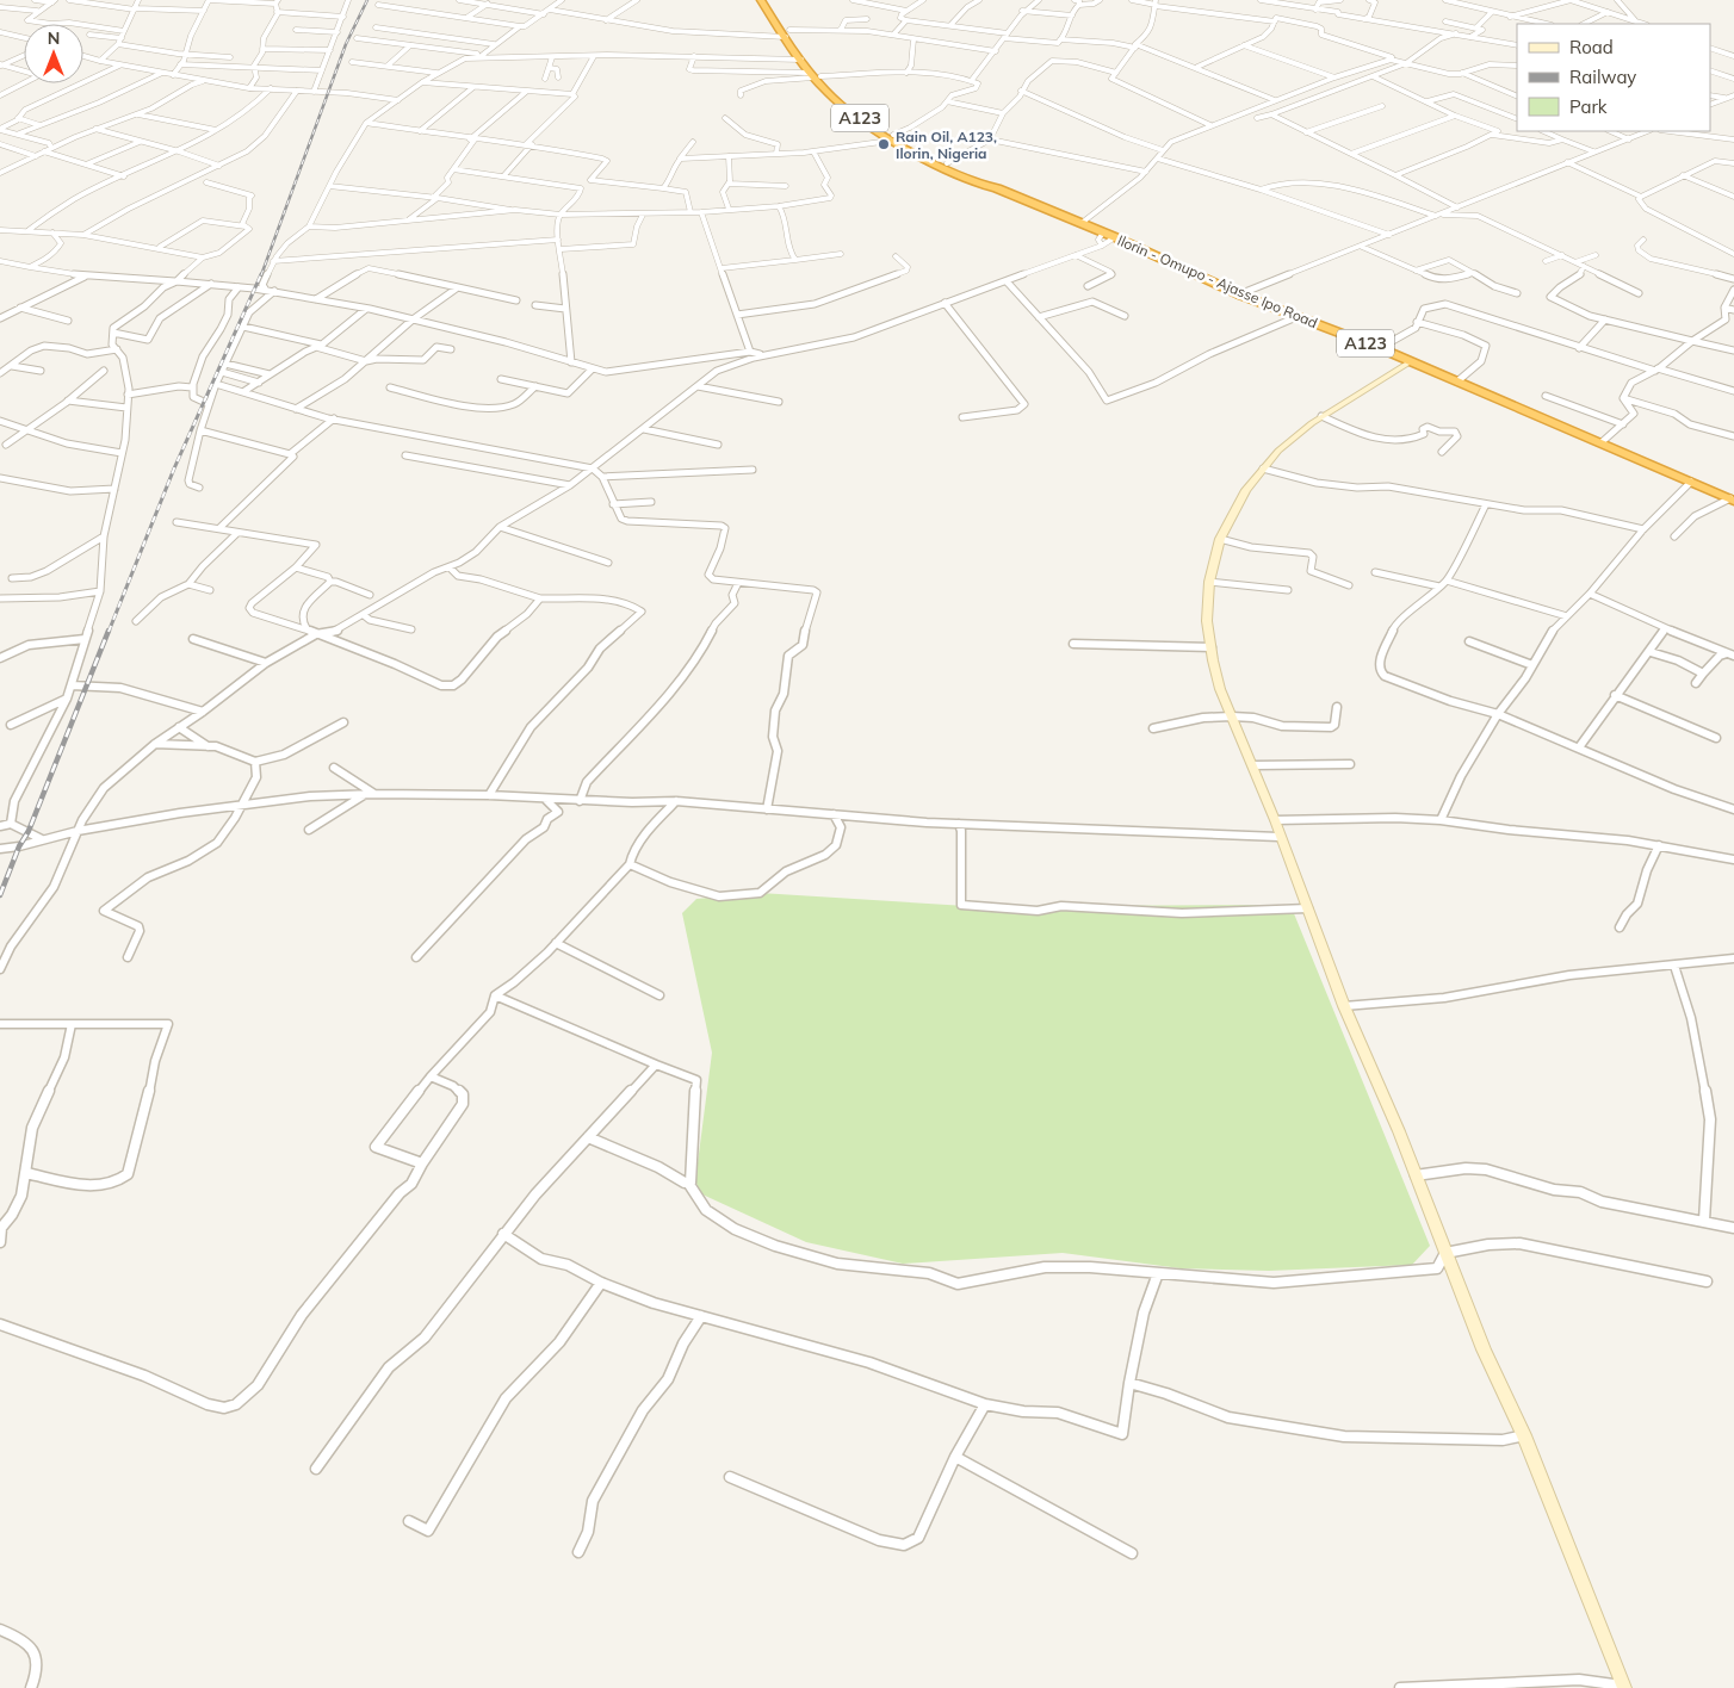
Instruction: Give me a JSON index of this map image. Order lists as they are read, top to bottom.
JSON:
{
  "streets": {
    "highway": ["A123", "Ilorin - Omupo - Ajasse Ipo Road"]
  },
  "places": ["Rain Oil, A123, Ilorin, Nigeria"],
  "legend": ["Road", "Railway", "Park"],
  "north": "top"
}
